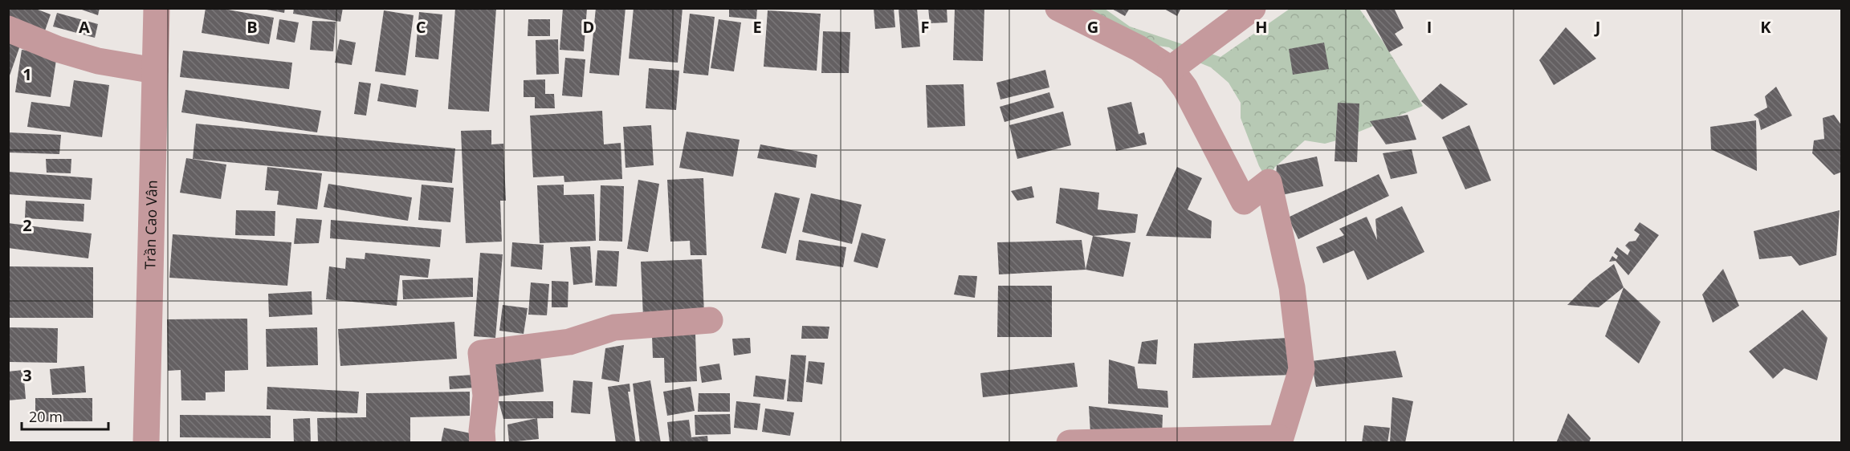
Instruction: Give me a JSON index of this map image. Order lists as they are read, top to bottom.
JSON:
{
  "streets": {
    "street": ["Trần Cao Vân"]
  },
  "scale_bar": "20 m",
  "grid": {
    "columns": [
      "A",
      "B",
      "C",
      "D",
      "E",
      "F",
      "G",
      "H",
      "I",
      "J",
      "K"
    ],
    "rows": ["1", "2", "3"]
  }
}
